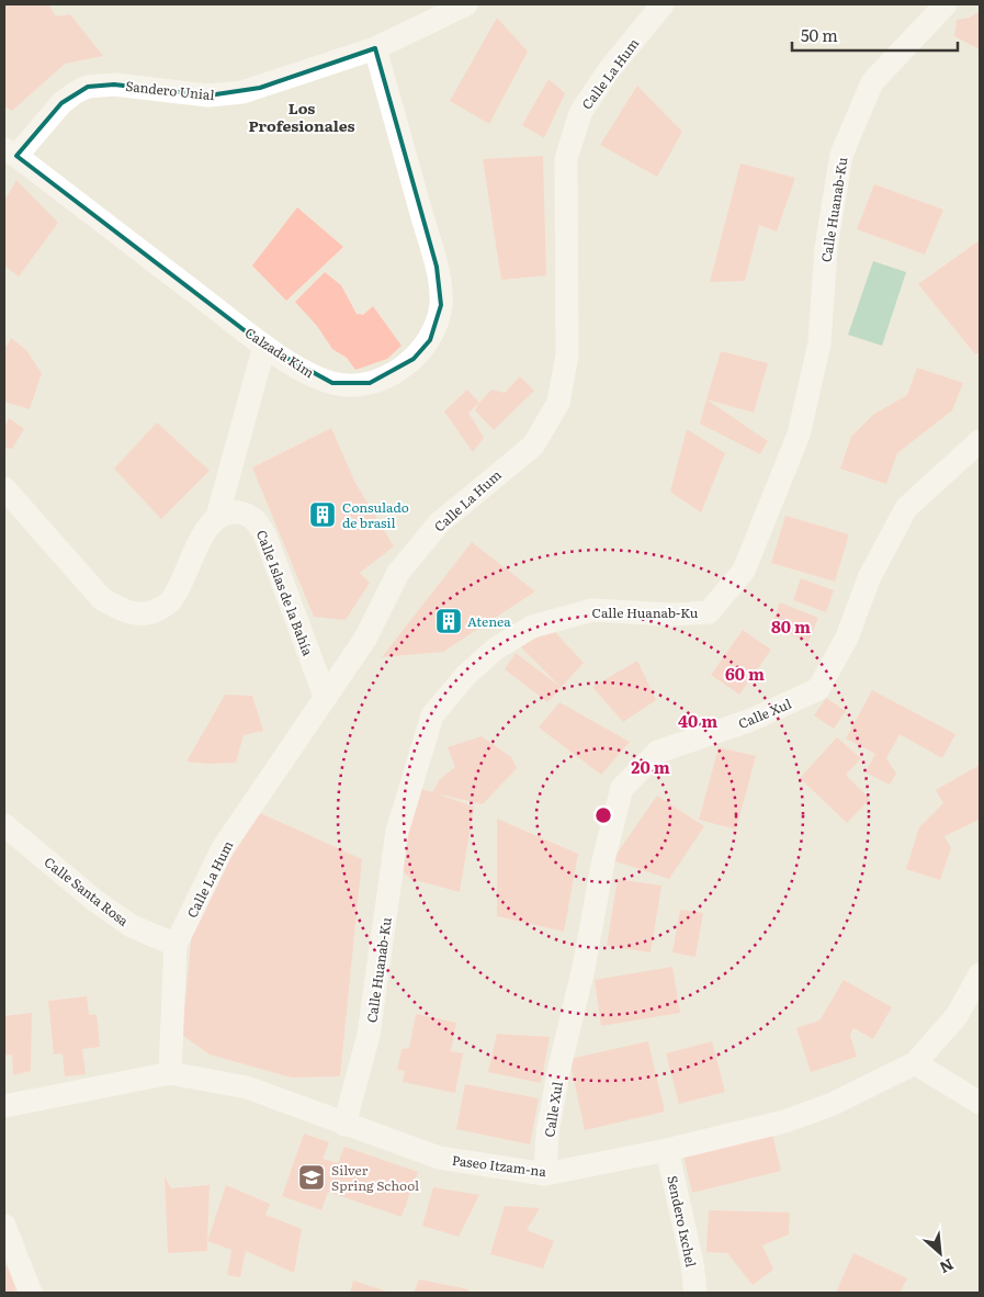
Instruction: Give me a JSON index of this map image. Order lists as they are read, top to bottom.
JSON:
{
  "streets": {
    "street": [
      "Calle La Hum",
      "Sandero Unial",
      "Calle Huanab-Ku",
      "Calzada Kim",
      "Calle Islas de la Bahía",
      "Calle Xul",
      "Calle Santa Rosa",
      "Paseo Itzam-na",
      "Sendero Ixchel"
    ]
  },
  "crossings": [
    ["Calle La Hum", "Calle Islas de la Bahía"],
    ["Calle La Hum", "Calle Santa Rosa"],
    ["Calle La Hum", "Paseo Itzam-na"],
    ["Sandero Unial", "Calzada Kim"],
    ["Calle Huanab-Ku", "Paseo Itzam-na"],
    ["Calle Xul", "Paseo Itzam-na"],
    ["Paseo Itzam-na", "Sendero Ixchel"]
  ],
  "districts": ["Los Profesionales"],
  "places": {
    "building": ["Consulado de brasil", "Atenea"],
    "school or university": ["Silver Spring School"]
  },
  "scale_bar": "50 m",
  "north": "bottom right",
  "rings": [
    "80 m",
    "60 m",
    "40 m",
    "20 m"
  ]
}
